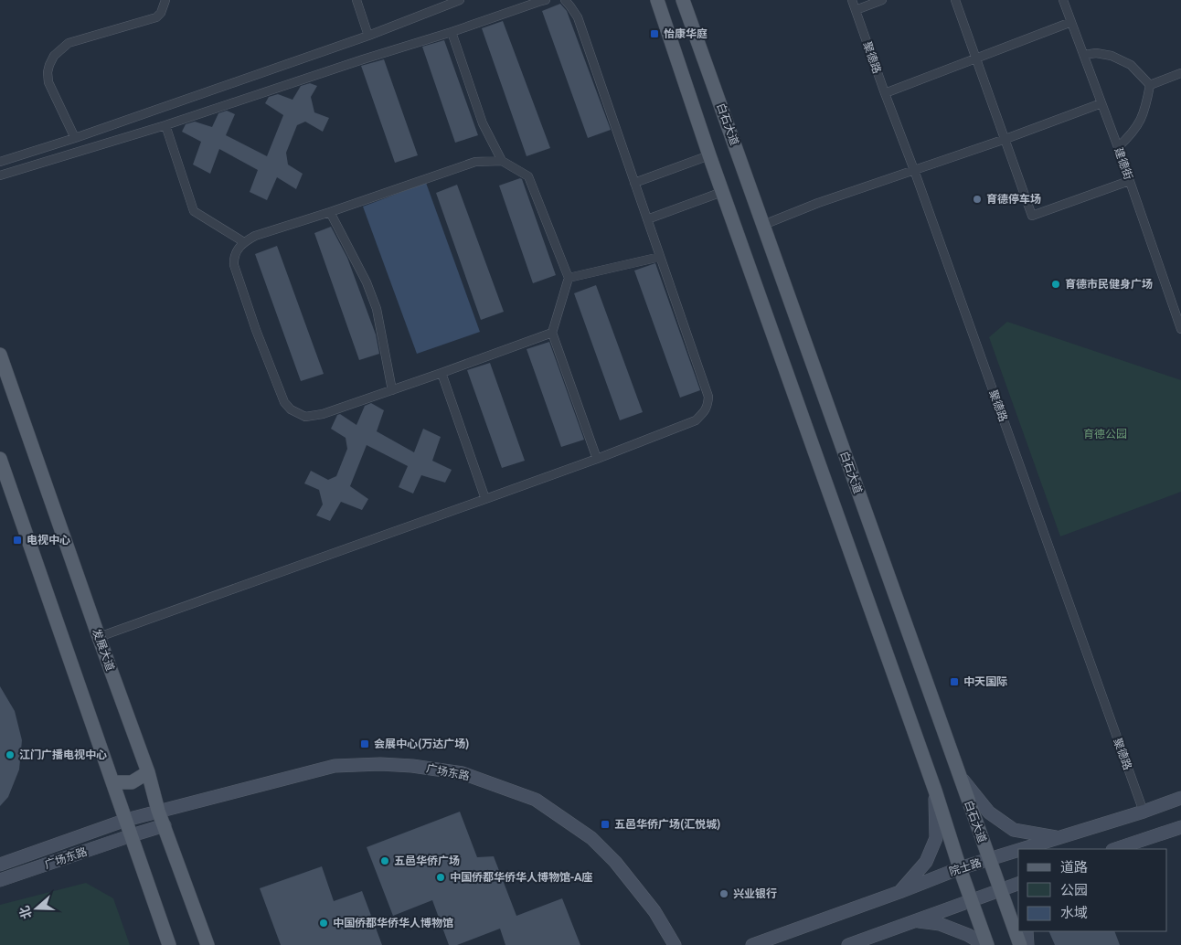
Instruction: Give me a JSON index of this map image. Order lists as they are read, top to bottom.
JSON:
{
  "streets": {
    "main road": [
      "白石大道",
      "发展大道",
      "广场东路",
      "院士路"
    ],
    "street": ["聚德路", "建德街"]
  },
  "crossings": [
    ["聚德路", "院士路"],
    ["白石大道", "院士路"],
    ["发展大道", "广场东路"]
  ],
  "parks": ["育德公园"],
  "places": {
    "transit": [
      "怡康华庭",
      "电视中心",
      "中天国际",
      "会展中心(万达广场)",
      "五邑华侨广场(汇悦城)"
    ],
    "other": [
      "育德停车场",
      "育德市民健身广场",
      "江门广播电视中心",
      "五邑华侨广场",
      "中国侨都华侨华人博物馆-A座",
      "兴业银行",
      "中国侨都华侨华人博物馆"
    ]
  },
  "legend": ["道路", "公园", "水域"],
  "north": "left"
}
